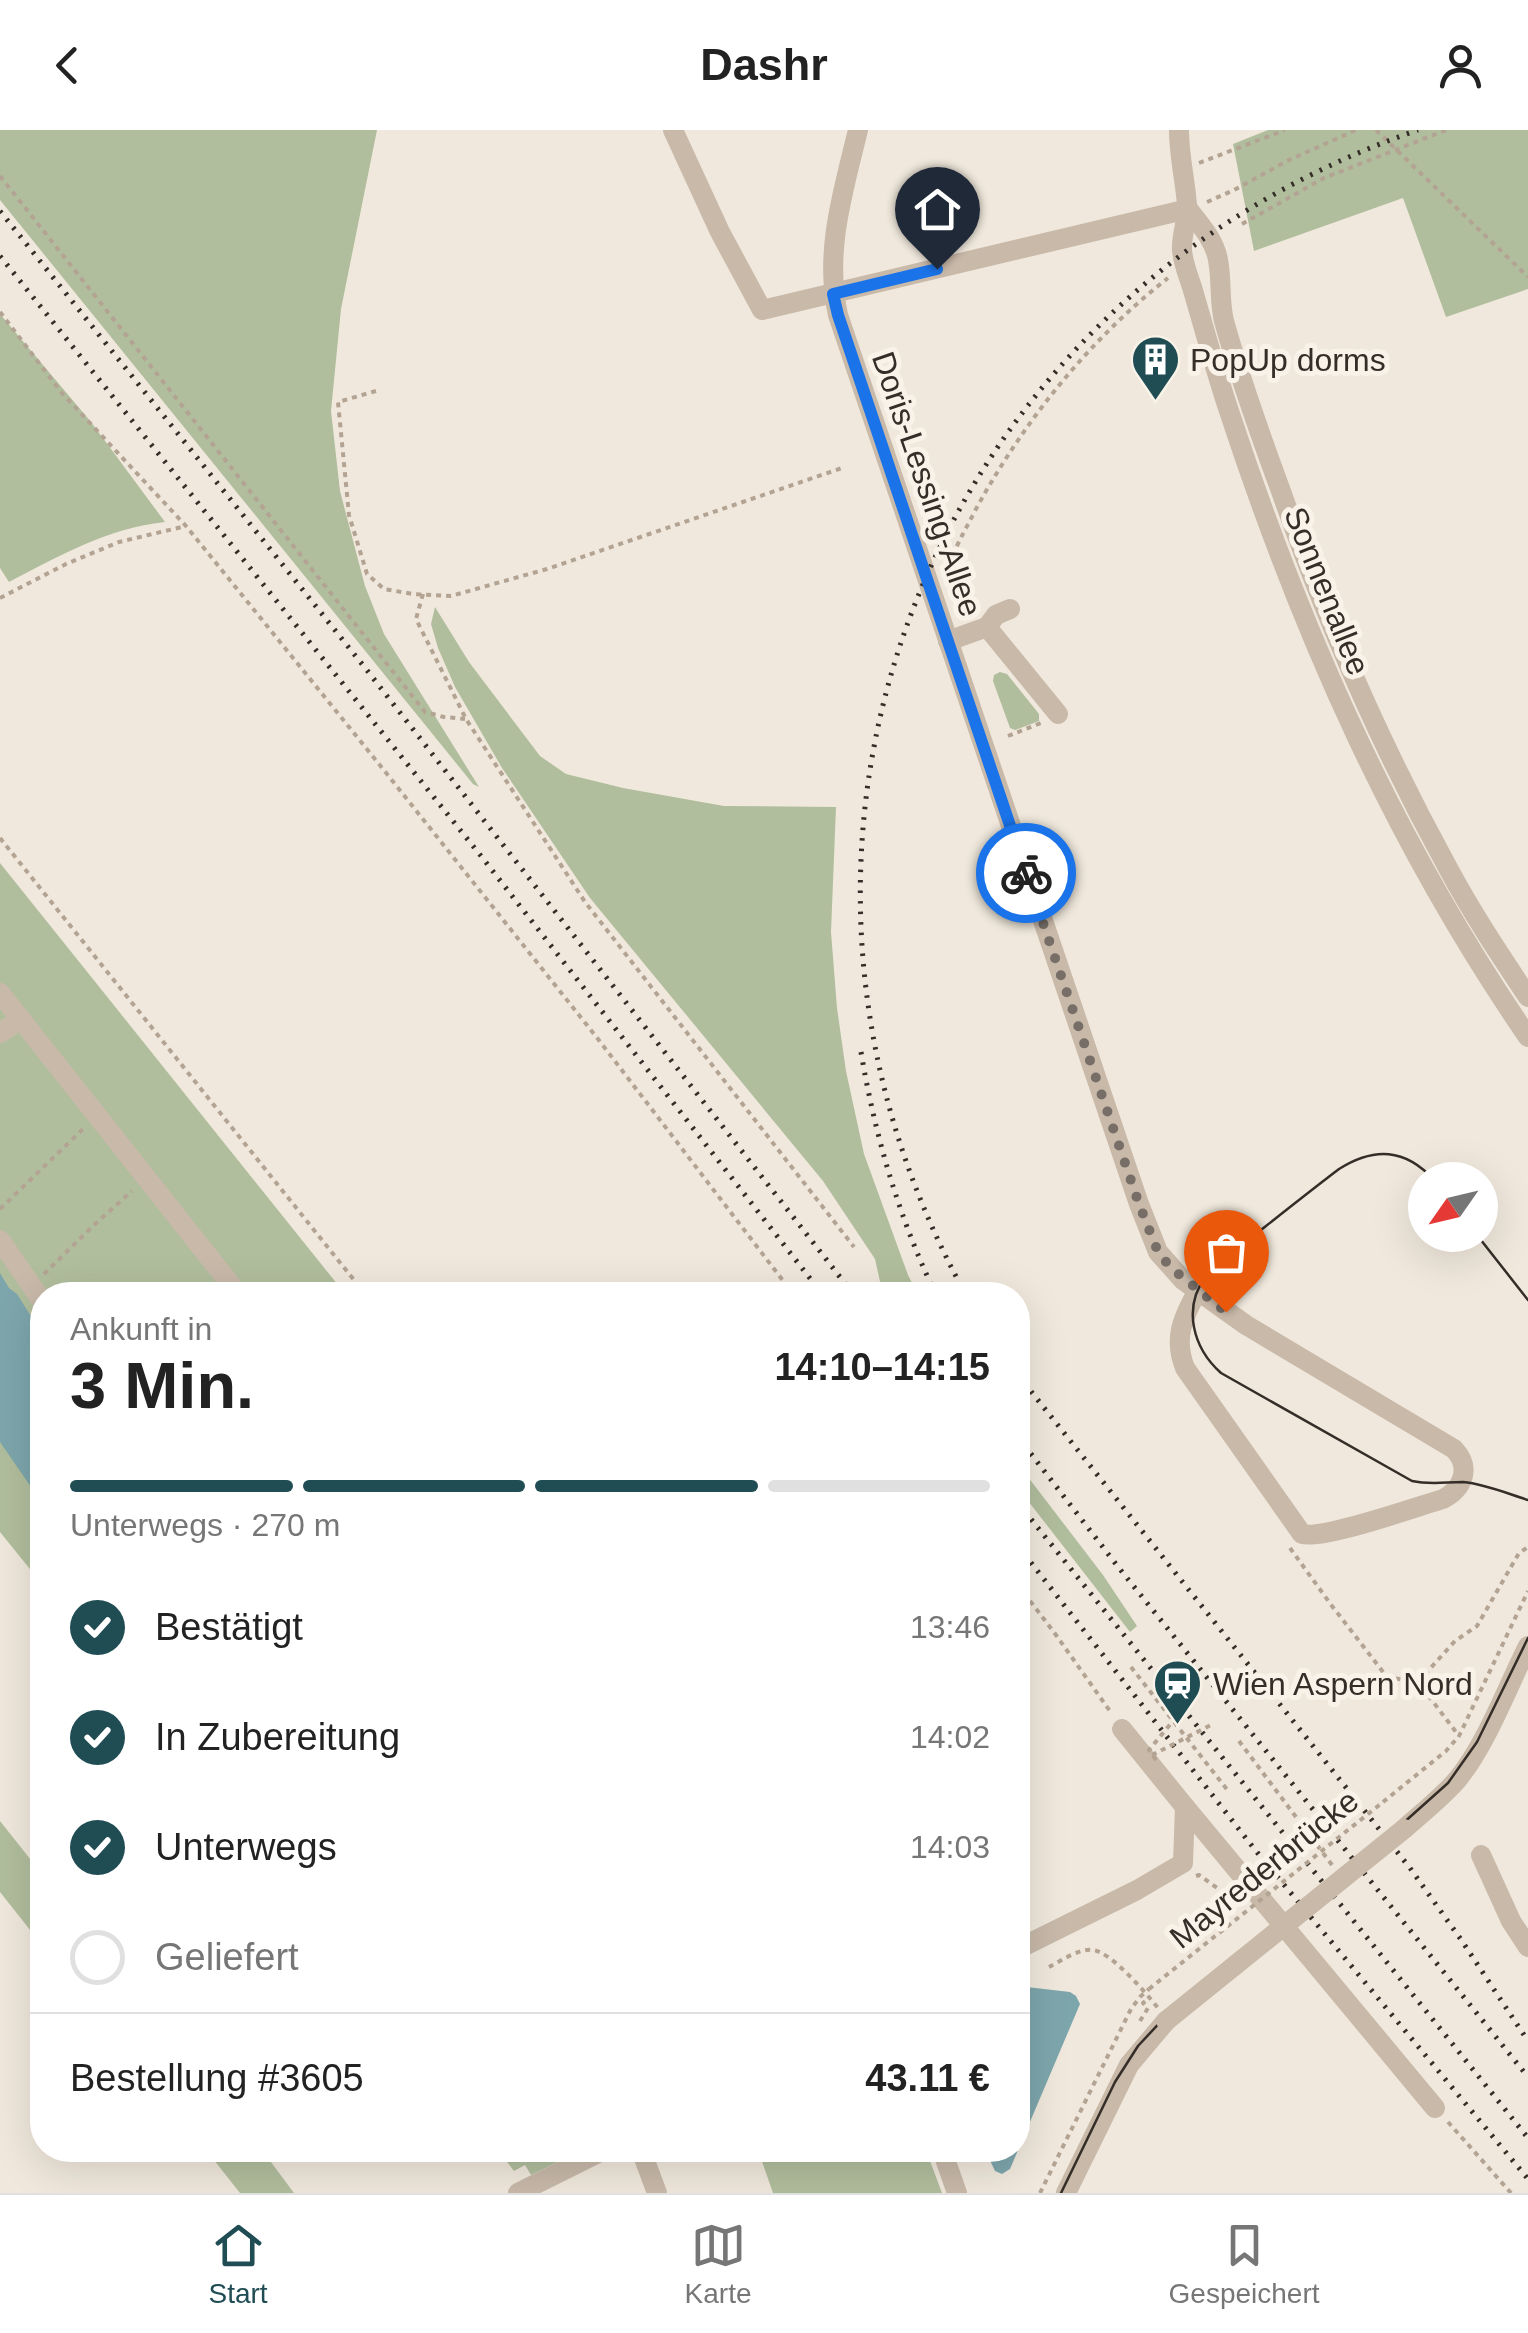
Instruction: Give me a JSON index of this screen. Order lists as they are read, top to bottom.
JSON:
{
  "streets": {
    "street": ["Doris-Lessing-Allee", "Sonnenallee"],
    "path": ["Mayrederbrücke"]
  },
  "places": {
    "building": ["PopUp dorms"],
    "station": ["Wien Aspern Nord"]
  },
  "north": "bottom left",
  "page": {
    "header": "Dashr",
    "heading": ["3 Min.", "Ankunft in", "14:10–14:15"],
    "panel": ["Bestellung #3605", "43.11 €"],
    "bar": "Unterwegs · 270 m",
    "list": [
      ["Bestätigt", "13:46"],
      ["In Zubereitung", "14:02"],
      ["Unterwegs", "14:03"],
      "Geliefert"
    ],
    "tabs": ["Start", "Karte", "Gespeichert"]
  }
}
